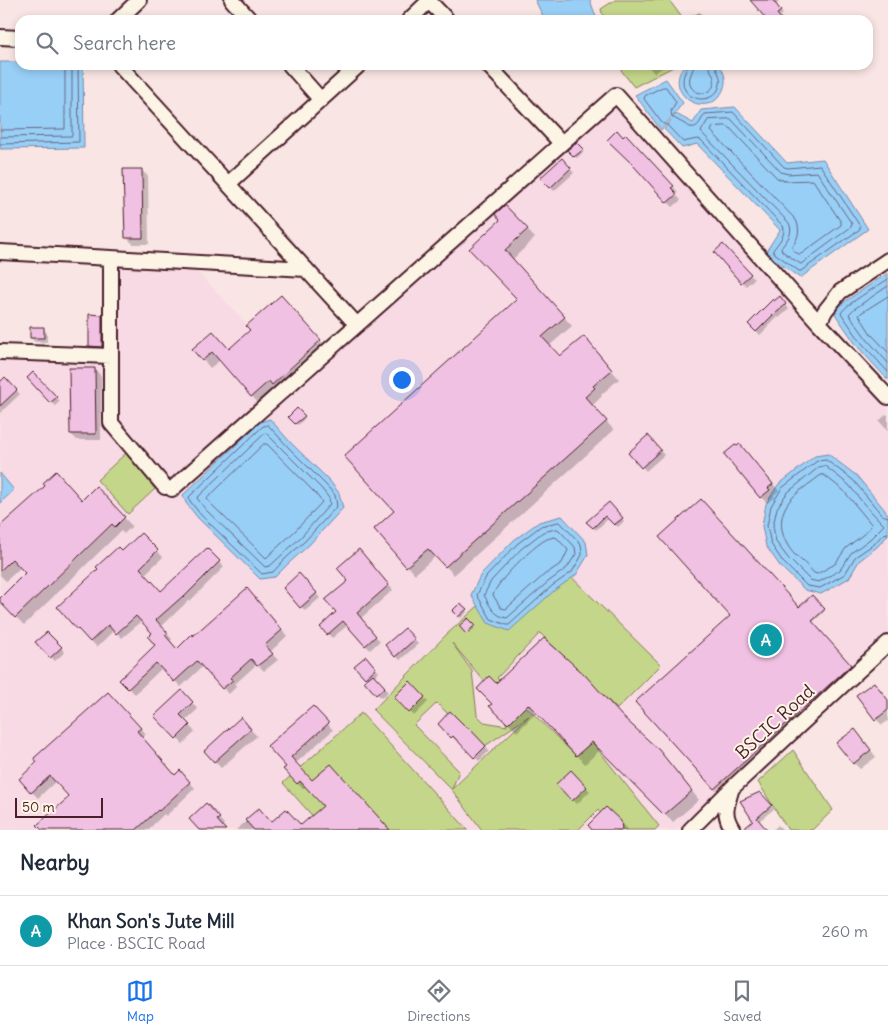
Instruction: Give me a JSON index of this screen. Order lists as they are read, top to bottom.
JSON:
{
  "streets": {
    "street": ["BSCIC Road"]
  },
  "scale_bar": "50 m",
  "page": {
    "search": "Search here",
    "pins": "A",
    "scale": "50 m",
    "heading": "Nearby",
    "list": [
      {
        "mark": "A",
        "name": "Khan Son's Jute Mill",
        "note": "Place · BSCIC Road",
        "value": "260 m"
      }
    ],
    "nav": ["Map", "Directions", "Saved"]
  }
}
